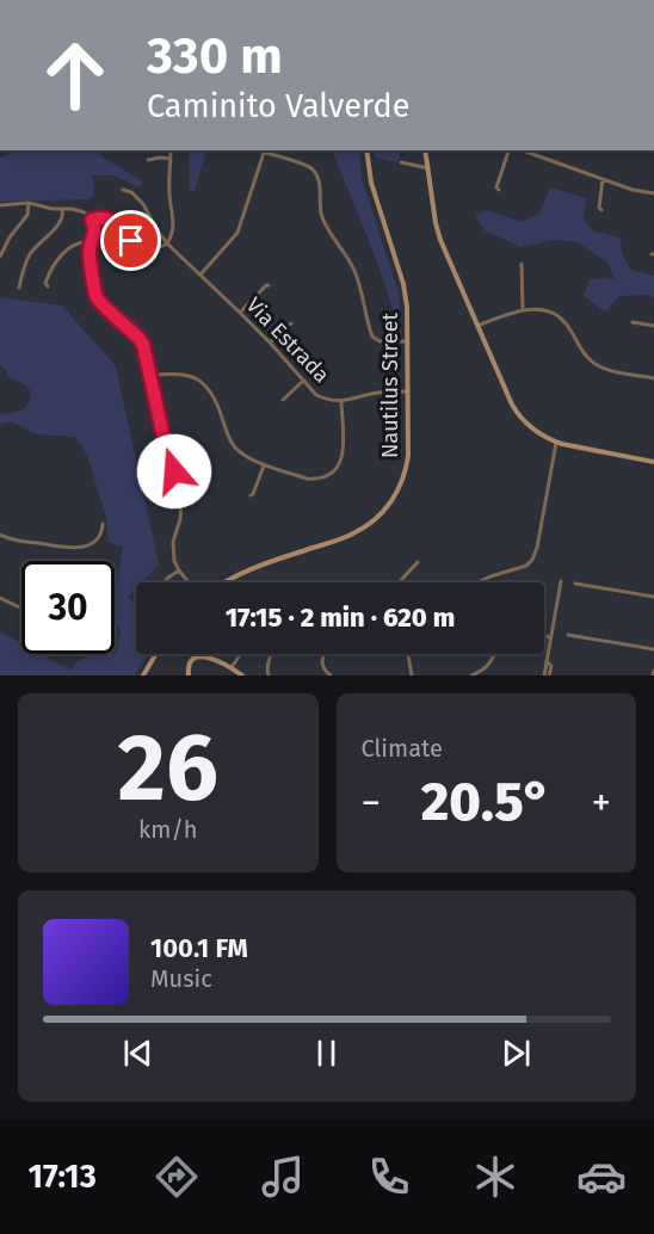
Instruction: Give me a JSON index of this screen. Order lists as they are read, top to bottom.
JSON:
{
  "streets": {
    "main road": ["Nautilus Street"],
    "street": ["Via Estrada"]
  },
  "crossings": [
    ["Via Estrada", "Nautilus Street"]
  ],
  "page": {
    "turn": ["330 m", "Caminito Valverde"],
    "limit": "30",
    "trip": "17:15 · 2 min · 620 m",
    "tile": [
      ["26", "km/h"],
      "Climate"
    ],
    "heat": ["−", "20.5°", "+"],
    "song": ["100.1 FM", "Music"],
    "tabs": "17:13"
  }
}
